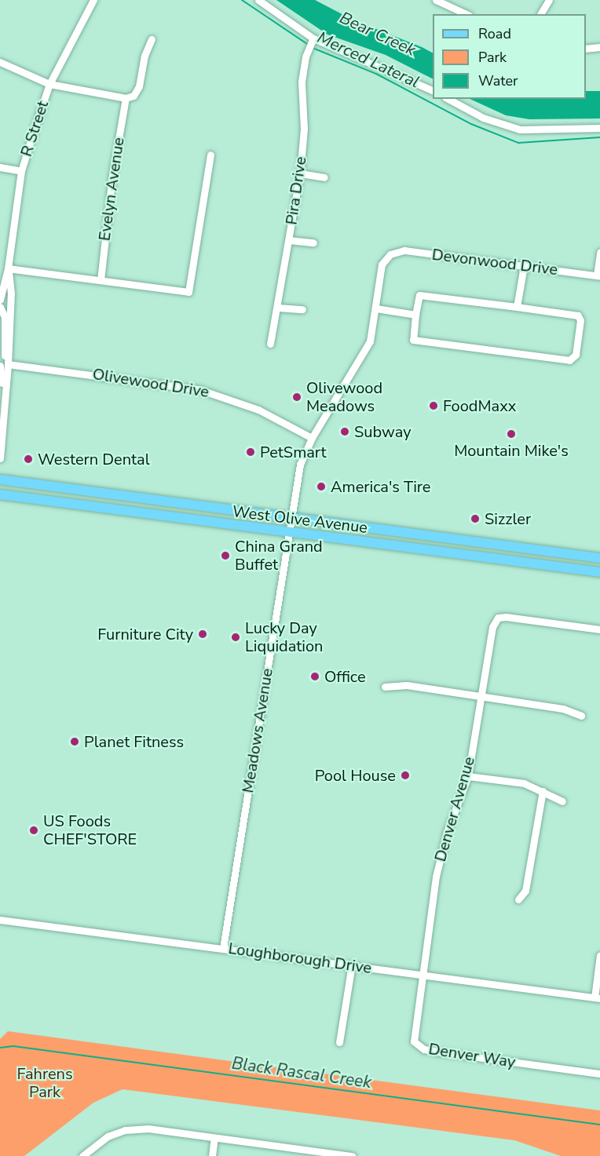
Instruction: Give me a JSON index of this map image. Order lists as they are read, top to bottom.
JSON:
{
  "streets": {
    "main road": ["West Olive Avenue"],
    "street": [
      "R Street",
      "Evelyn Avenue",
      "Pira Drive",
      "Devonwood Drive",
      "Olivewood Drive",
      "Meadows Avenue",
      "Denver Avenue",
      "Loughborough Drive",
      "Denver Way"
    ]
  },
  "crossings": [
    ["R Street", "Olivewood Drive"],
    ["Devonwood Drive", "Meadows Avenue"],
    ["Olivewood Drive", "Meadows Avenue"],
    ["West Olive Avenue", "Meadows Avenue"],
    ["Meadows Avenue", "Loughborough Drive"],
    ["Denver Avenue", "Loughborough Drive"],
    ["Denver Avenue", "Denver Way"],
    ["Loughborough Drive", "Denver Way"]
  ],
  "water": ["Bear Creek", "Merced Lateral", "Black Rascal Creek"],
  "parks": ["Fahrens Park"],
  "places": [
    "Olivewood Meadows",
    "FoodMaxx",
    "Subway",
    "Mountain Mike's",
    "PetSmart",
    "Western Dental",
    "America's Tire",
    "Sizzler",
    "China Grand Buffet",
    "Furniture City",
    "Lucky Day Liquidation",
    "Office",
    "Planet Fitness",
    "Pool House",
    "US Foods CHEF'STORE"
  ],
  "legend": ["Road", "Park", "Water"]
}
